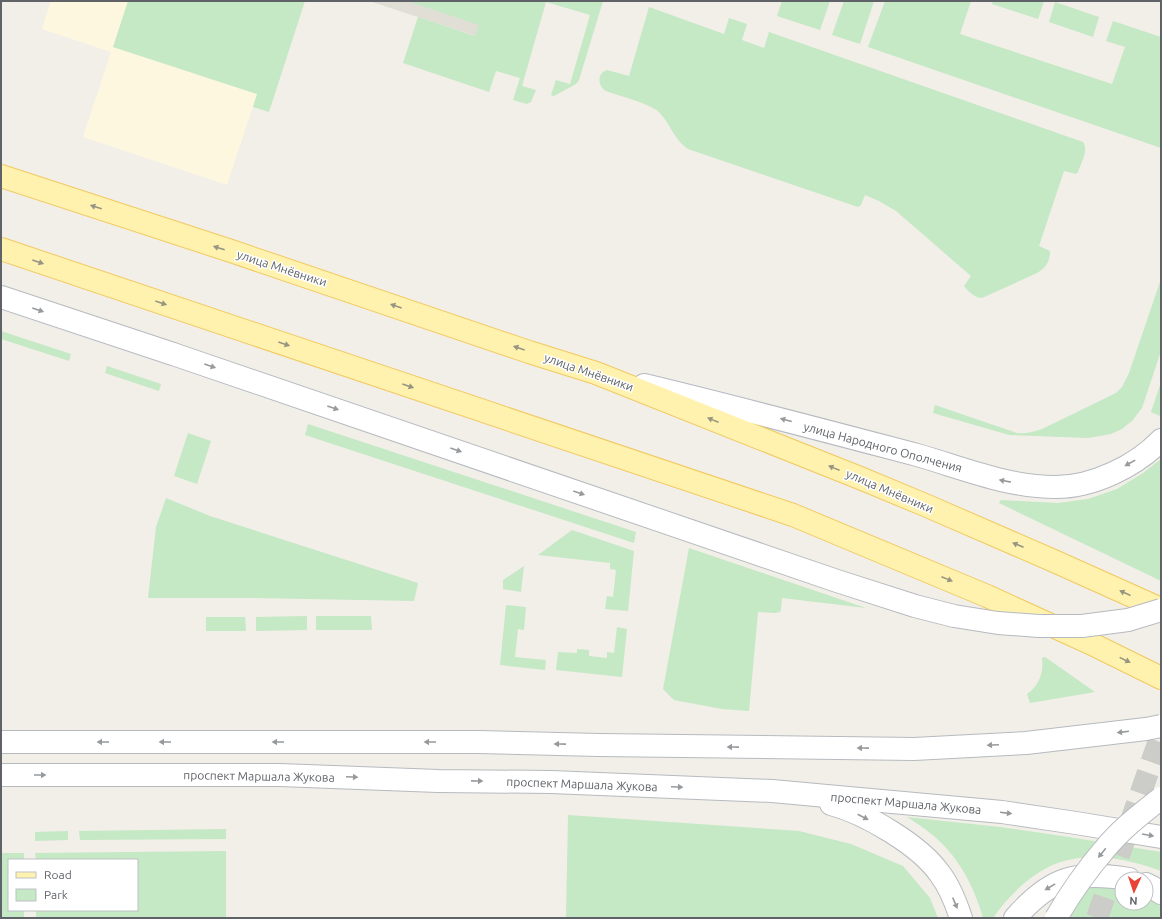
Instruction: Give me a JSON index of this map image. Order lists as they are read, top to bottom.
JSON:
{
  "streets": {
    "main road": ["улица Мнёвники", "улица Народного Ополчения", "проспект Маршала Жукова"]
  },
  "crossings": [
    ["улица Мнёвники", "улица Народного Ополчения"]
  ],
  "legend": ["Road", "Park"],
  "north": "bottom"
}
